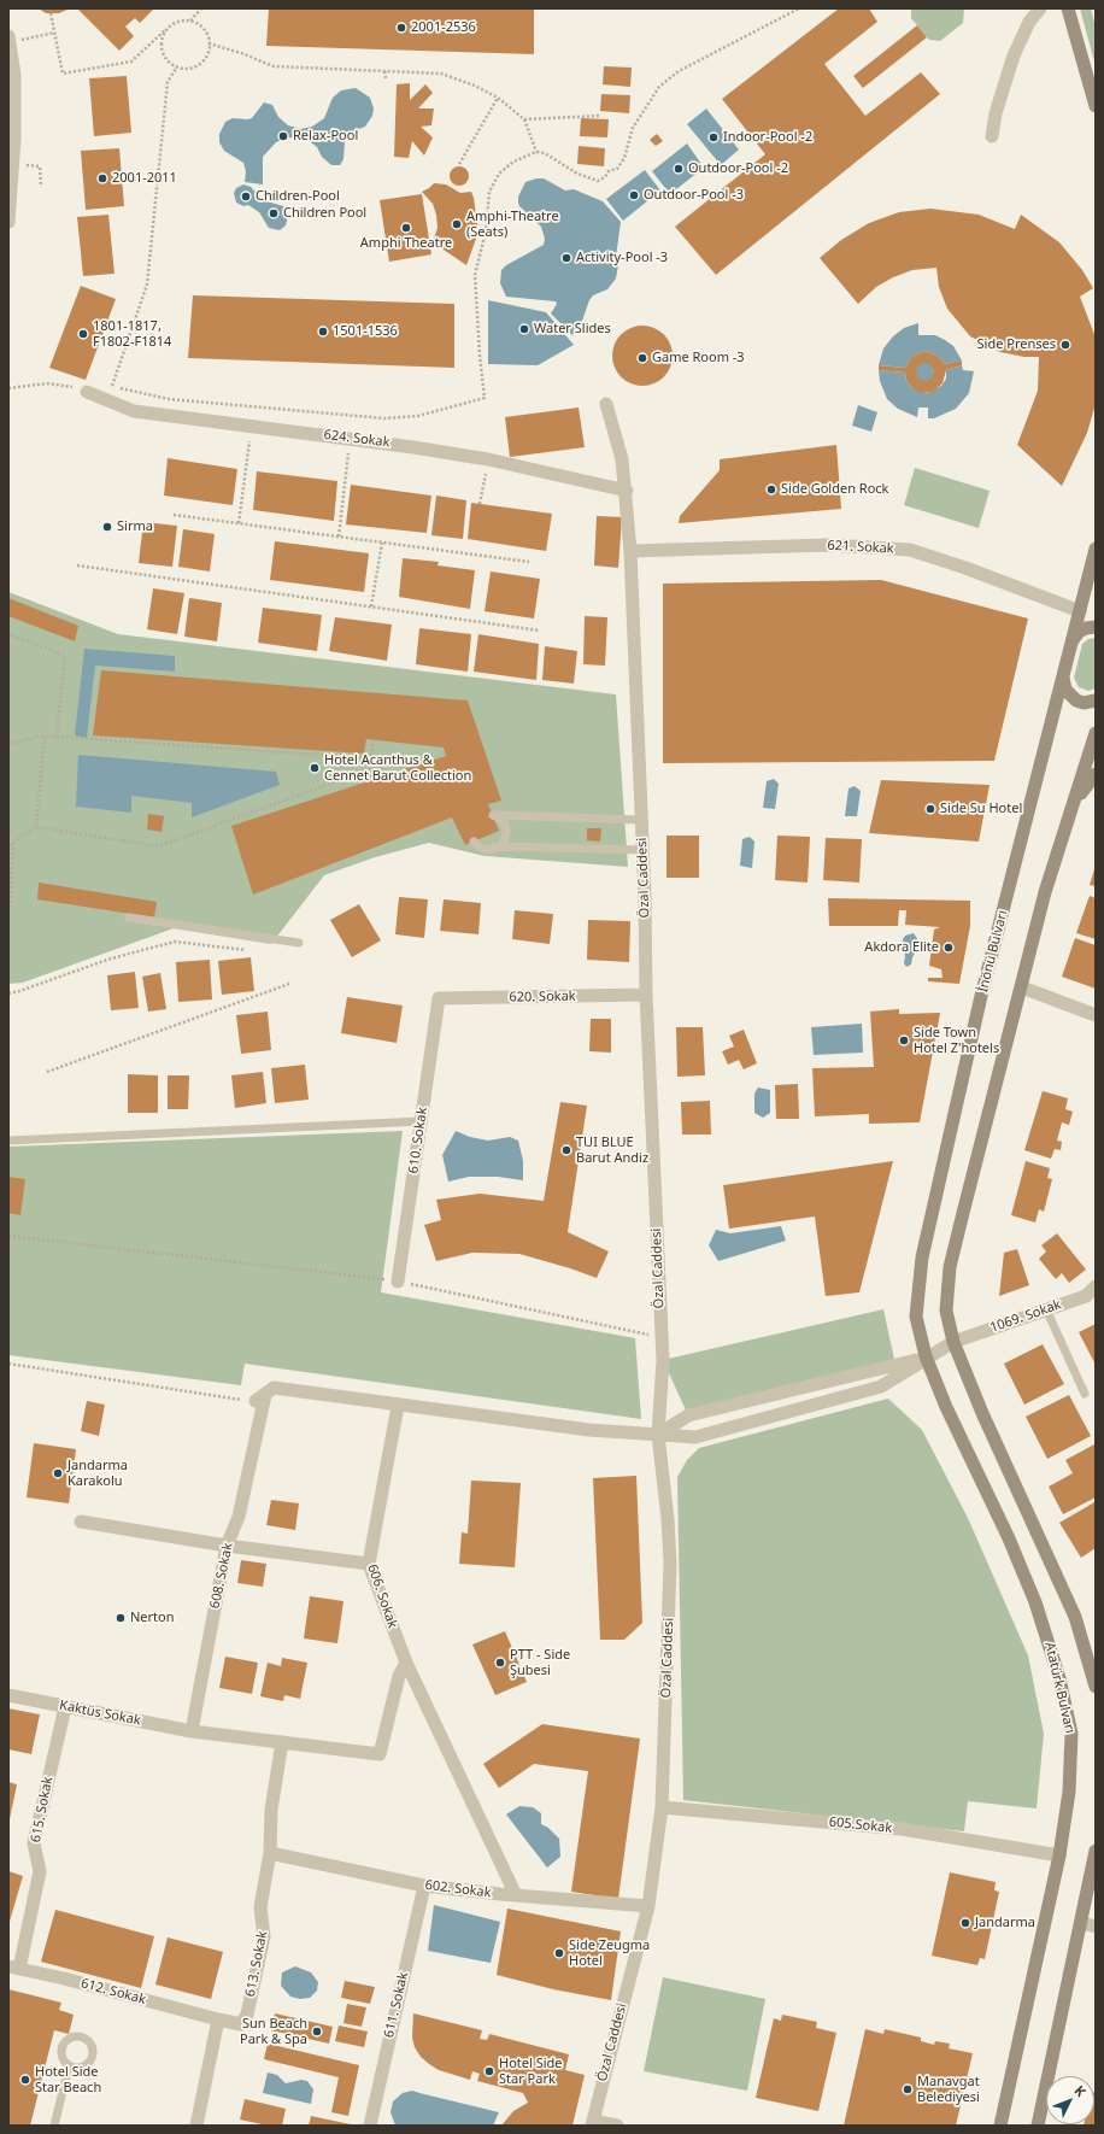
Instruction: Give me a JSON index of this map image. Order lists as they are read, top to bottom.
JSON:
{
  "streets": {
    "main road": ["İnönü Bulvarı", "Atatürk Bulvarı"],
    "street": [
      "624. Sokak",
      "621. Sokak",
      "Özal Caddesi",
      "620. Sokak",
      "610. Sokak",
      "1069. Sokak",
      "608. Sokak",
      "606. Sokak",
      "Kaktüs Sokak",
      "615. Sokak",
      "605.Sokak",
      "602. Sokak",
      "613. Sokak",
      "612. Sokak",
      "611. Sokak"
    ]
  },
  "crossings": [
    ["624. Sokak", "Özal Caddesi"],
    ["621. Sokak", "Özal Caddesi"],
    ["621. Sokak", "İnönü Bulvarı"],
    ["Özal Caddesi", "620. Sokak"],
    ["Özal Caddesi", "605.Sokak"],
    ["Özal Caddesi", "602. Sokak"],
    ["İnönü Bulvarı", "1069. Sokak"],
    ["İnönü Bulvarı", "Atatürk Bulvarı"],
    ["620. Sokak", "610. Sokak"],
    ["1069. Sokak", "Atatürk Bulvarı"],
    ["608. Sokak", "Kaktüs Sokak"],
    ["606. Sokak", "Kaktüs Sokak"],
    ["606. Sokak", "602. Sokak"],
    ["Atatürk Bulvarı", "605.Sokak"],
    ["Kaktüs Sokak", "615. Sokak"],
    ["Kaktüs Sokak", "613. Sokak"],
    ["615. Sokak", "612. Sokak"],
    ["602. Sokak", "613. Sokak"],
    ["602. Sokak", "611. Sokak"],
    ["613. Sokak", "612. Sokak"]
  ],
  "places": [
    "2001-2536",
    "Relax-Pool",
    "Indoor-Pool -2",
    "Outdoor-Pool -2",
    "2001-2011",
    "Outdoor-Pool -3",
    "Children-Pool",
    "Children Pool",
    "Amphi-Theatre (Seats)",
    "Amphi Theatre",
    "Activity-Pool -3",
    "Water Slides",
    "1501-1536",
    "1801-1817, F1802-F1814",
    "Side Prenses",
    "Game Room -3",
    "Side Golden Rock",
    "Sirma",
    "Hotel Acanthus & Cennet Barut Collection",
    "Side Su Hotel",
    "Akdora Elite",
    "Side Town Hotel Z'hotels",
    "TUI BLUE Barut Andiz",
    "Jandarma Karakolu",
    "Nerton",
    "PTT - Side Şubesi",
    "Jandarma",
    "Side Zeugma Hotel",
    "Sun Beach Park & Spa",
    "Hotel Side Star Park",
    "Hotel Side Star Beach",
    "Manavgat Belediyesi"
  ],
  "north": "top right"
}
